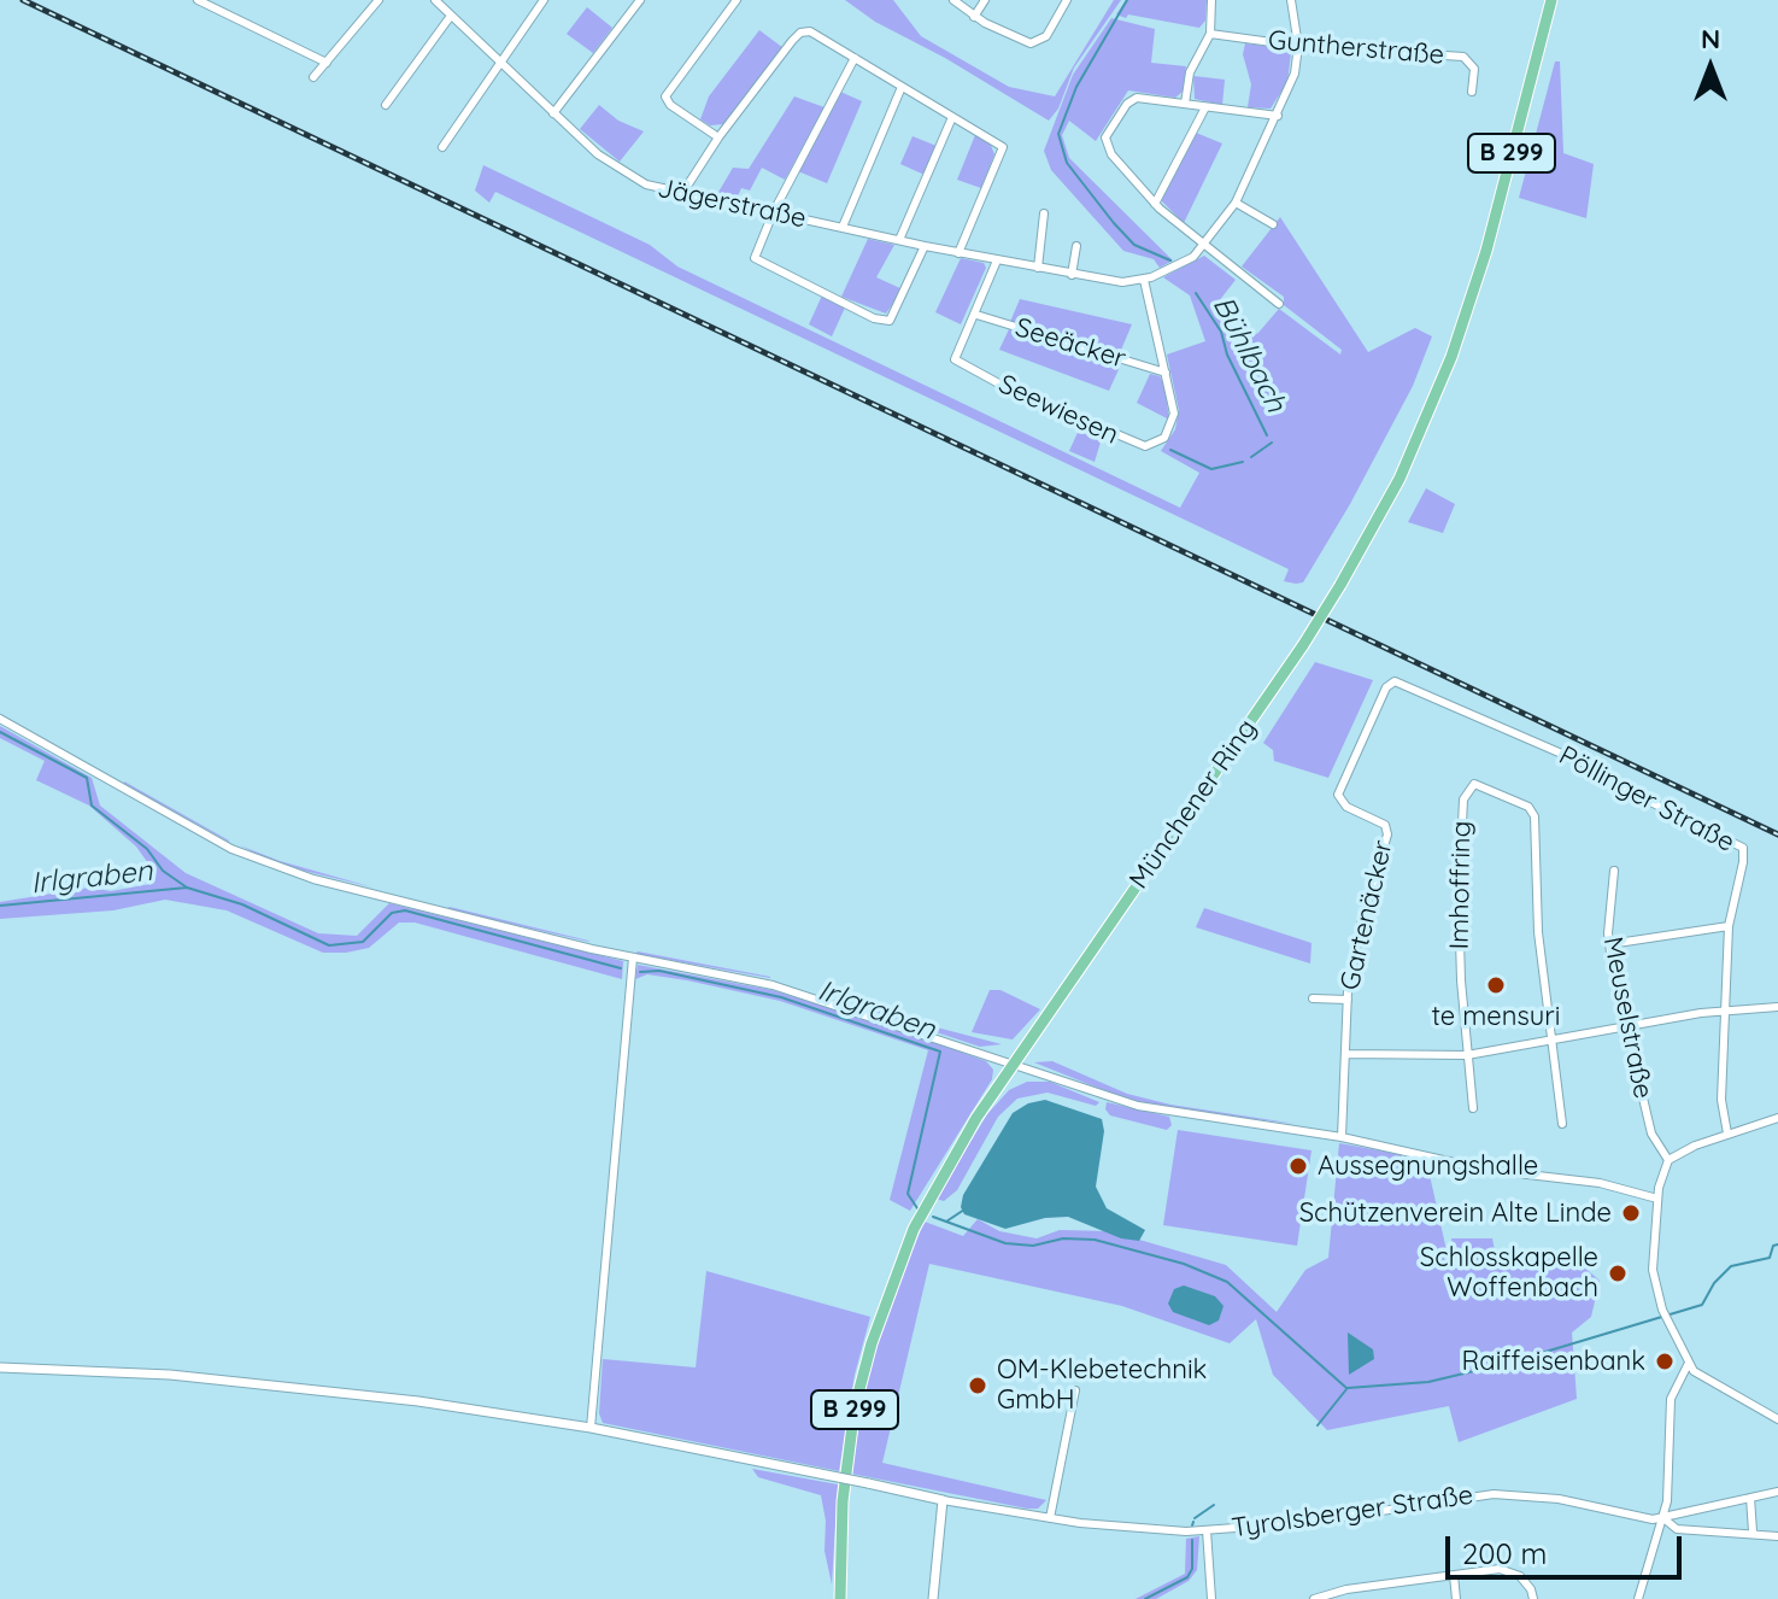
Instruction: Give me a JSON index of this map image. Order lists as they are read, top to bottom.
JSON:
{
  "streets": {
    "main road": ["B 299", "Münchener Ring"],
    "street": [
      "Guntherstraße",
      "Jägerstraße",
      "Seeäcker",
      "Seewiesen",
      "Pöllinger Straße",
      "Imhoffring",
      "Gartenäcker",
      "Meuselstraße",
      "Tyrolsberger Straße"
    ]
  },
  "crossings": [
    ["Jägerstraße", "Seewiesen"],
    ["Seeäcker", "Seewiesen"],
    ["Pöllinger Straße", "Gartenäcker"]
  ],
  "water": ["Bühlbach", "Irlgraben"],
  "places": [
    "te mensuri",
    "Aussegnungshalle",
    "Schützenverein Alte Linde",
    "Schlosskapelle Woffenbach",
    "Raiffeisenbank",
    "OM-Klebetechnik GmbH"
  ],
  "scale_bar": "200 m",
  "north": "top"
}
